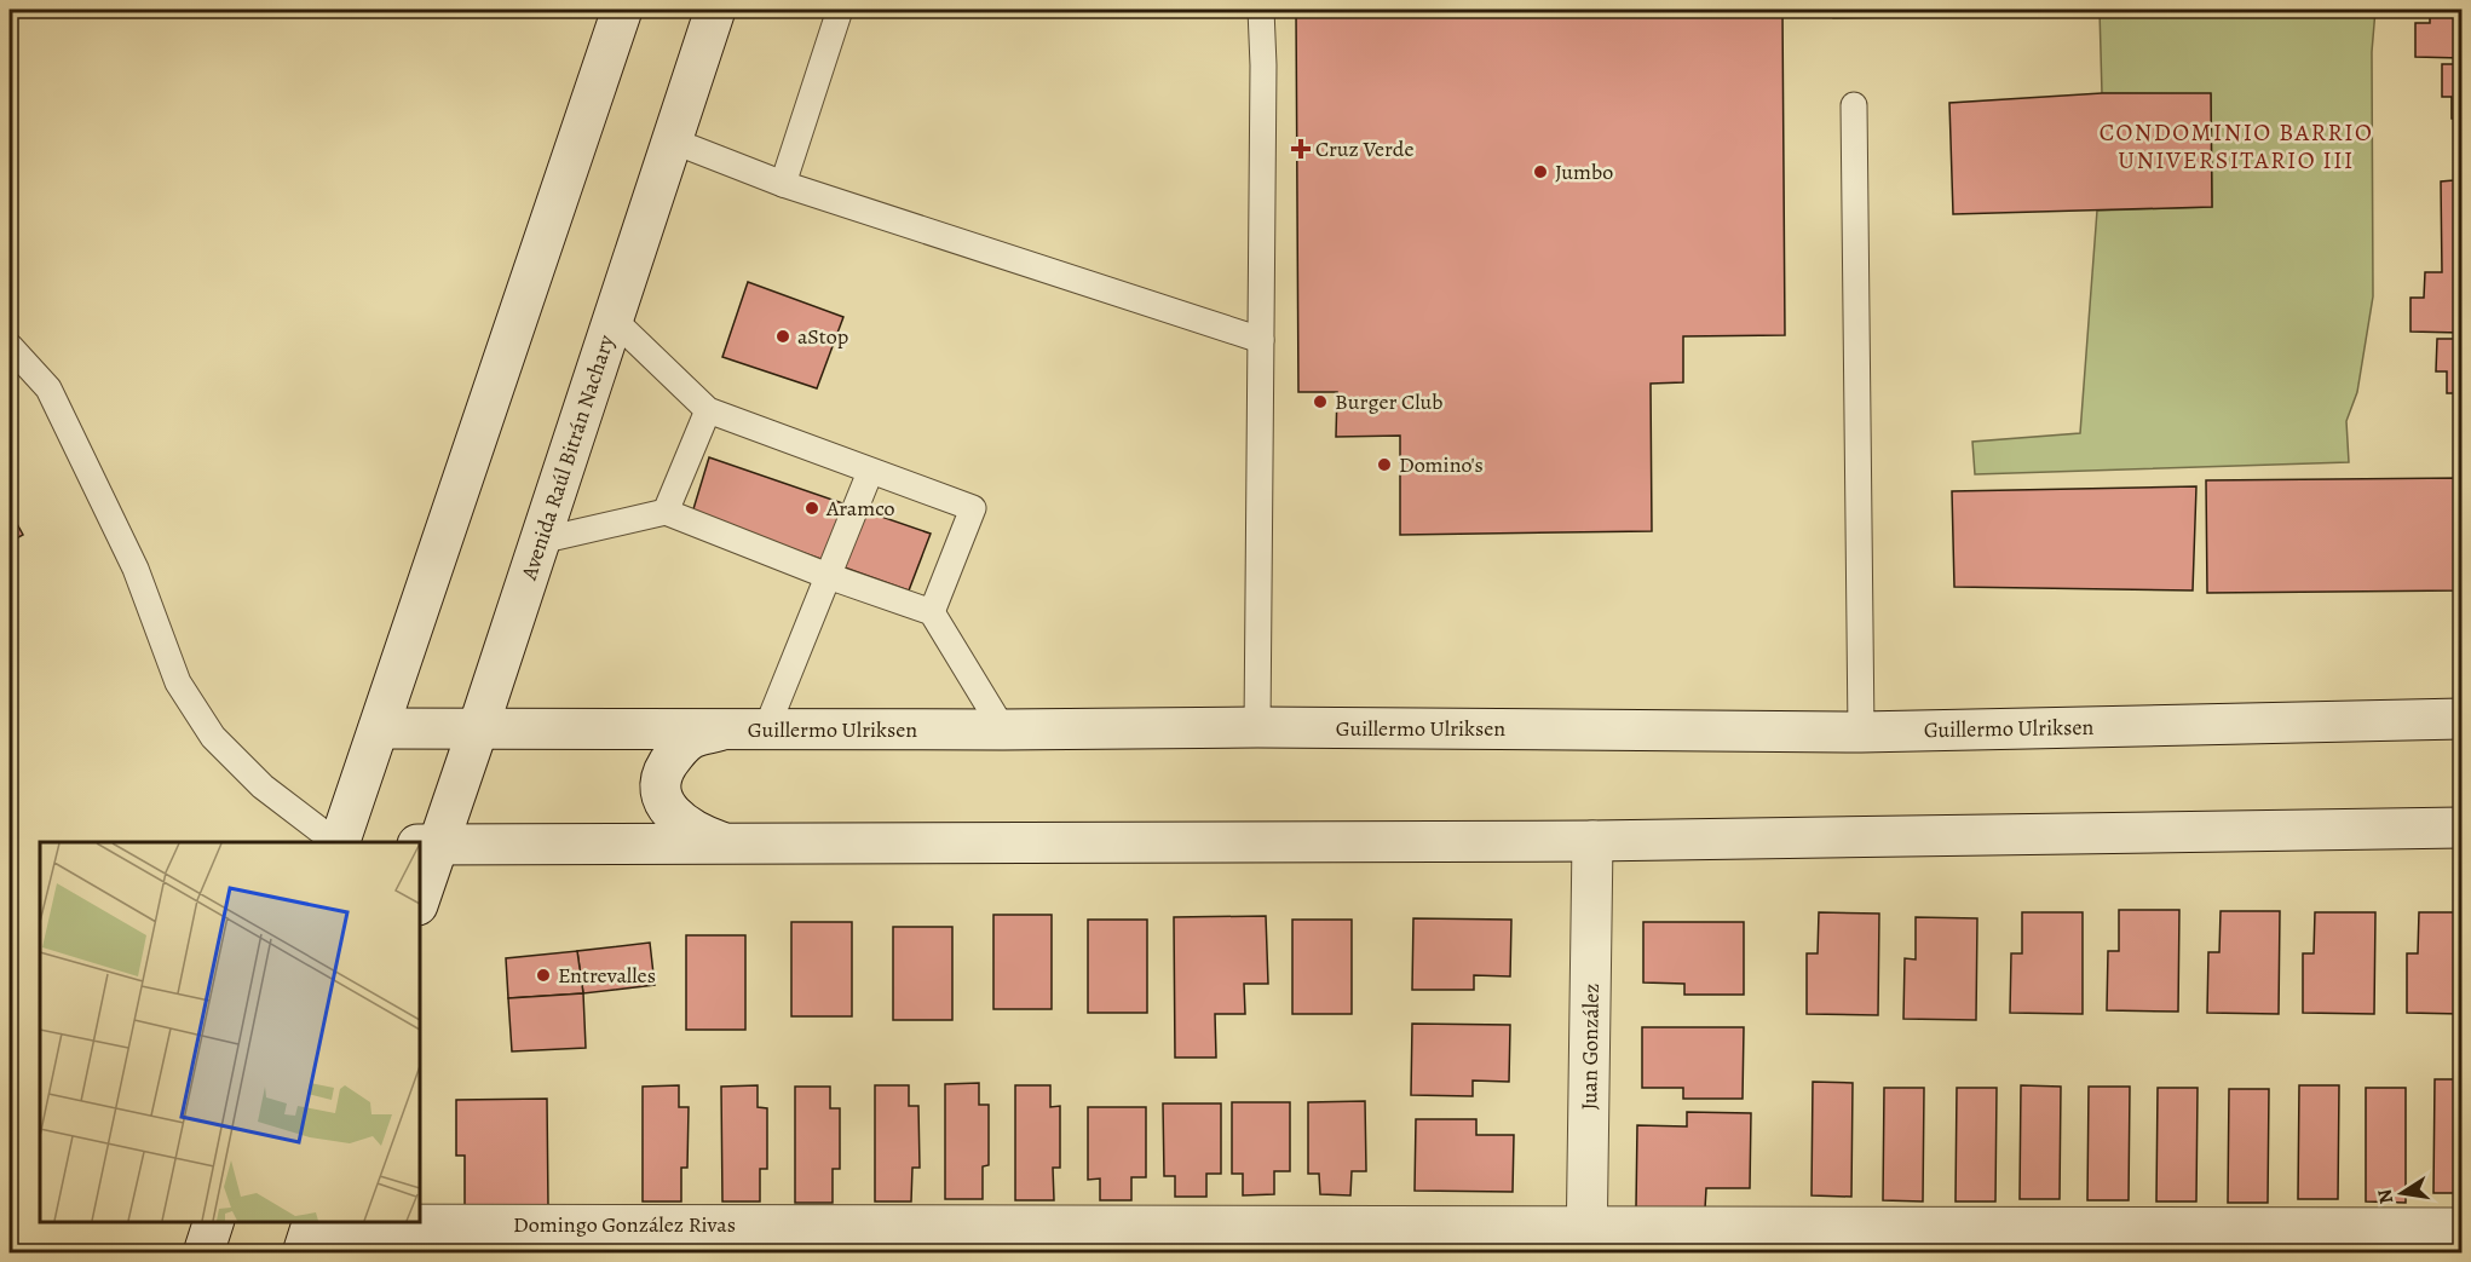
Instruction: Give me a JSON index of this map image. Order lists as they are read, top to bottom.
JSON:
{
  "streets": {
    "main road": [
      "Avenida Raúl Bitrán Nachary",
      "Guillermo Ulriksen",
      "Juan González",
      "Domingo González Rivas"
    ]
  },
  "crossings": [
    ["Avenida Raúl Bitrán Nachary", "Guillermo Ulriksen"],
    ["Juan González", "Domingo González Rivas"]
  ],
  "districts": ["CONDOMINIO BARRIO UNIVERSITARIO III"],
  "places": {
    "health": ["Cruz Verde"],
    "other": [
      "Jumbo",
      "aStop",
      "Burger Club",
      "Domino's",
      "Aramco",
      "Entrevalles"
    ]
  },
  "north": "left"
}
